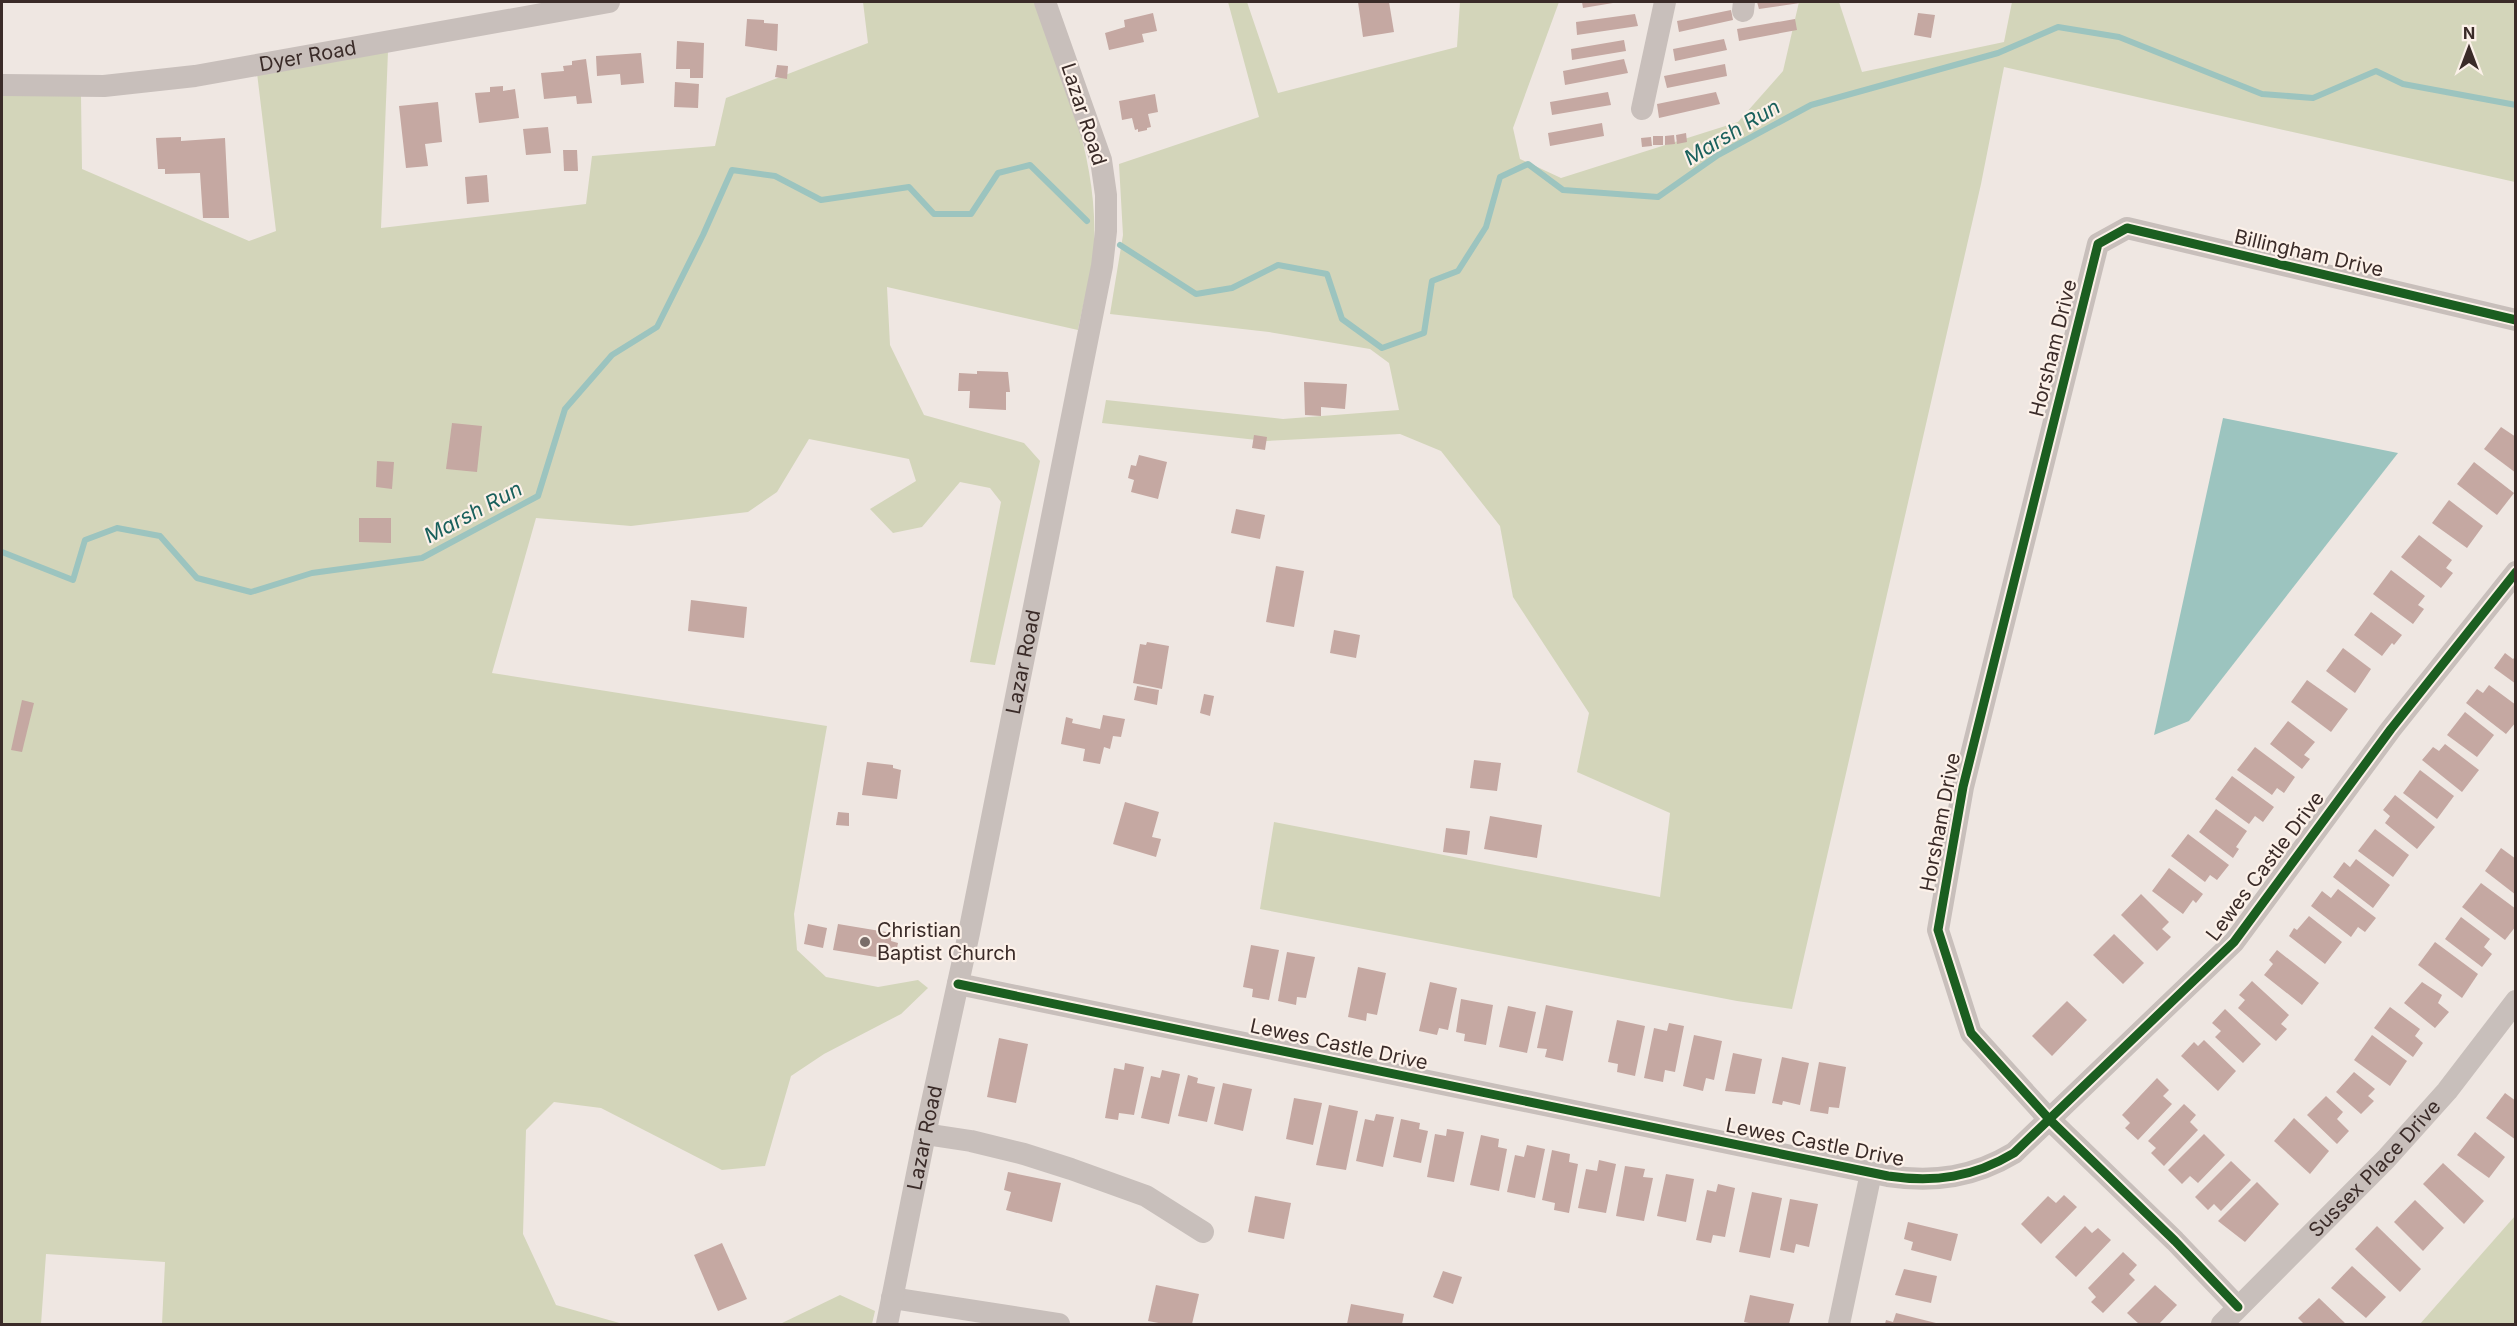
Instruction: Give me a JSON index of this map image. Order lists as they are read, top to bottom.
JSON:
{
  "streets": {
    "street": [
      "Dyer Road",
      "Lazar Road",
      "Billingham Drive",
      "Horsham Drive",
      "Lewes Castle Drive",
      "Sussex Place Drive"
    ]
  },
  "crossings": [
    ["Lazar Road", "Lewes Castle Drive"],
    ["Billingham Drive", "Horsham Drive"],
    ["Horsham Drive", "Lewes Castle Drive"],
    ["Horsham Drive", "Sussex Place Drive"]
  ],
  "water": ["Marsh Run"],
  "places": ["Christian Baptist Church"],
  "north": "top"
}
